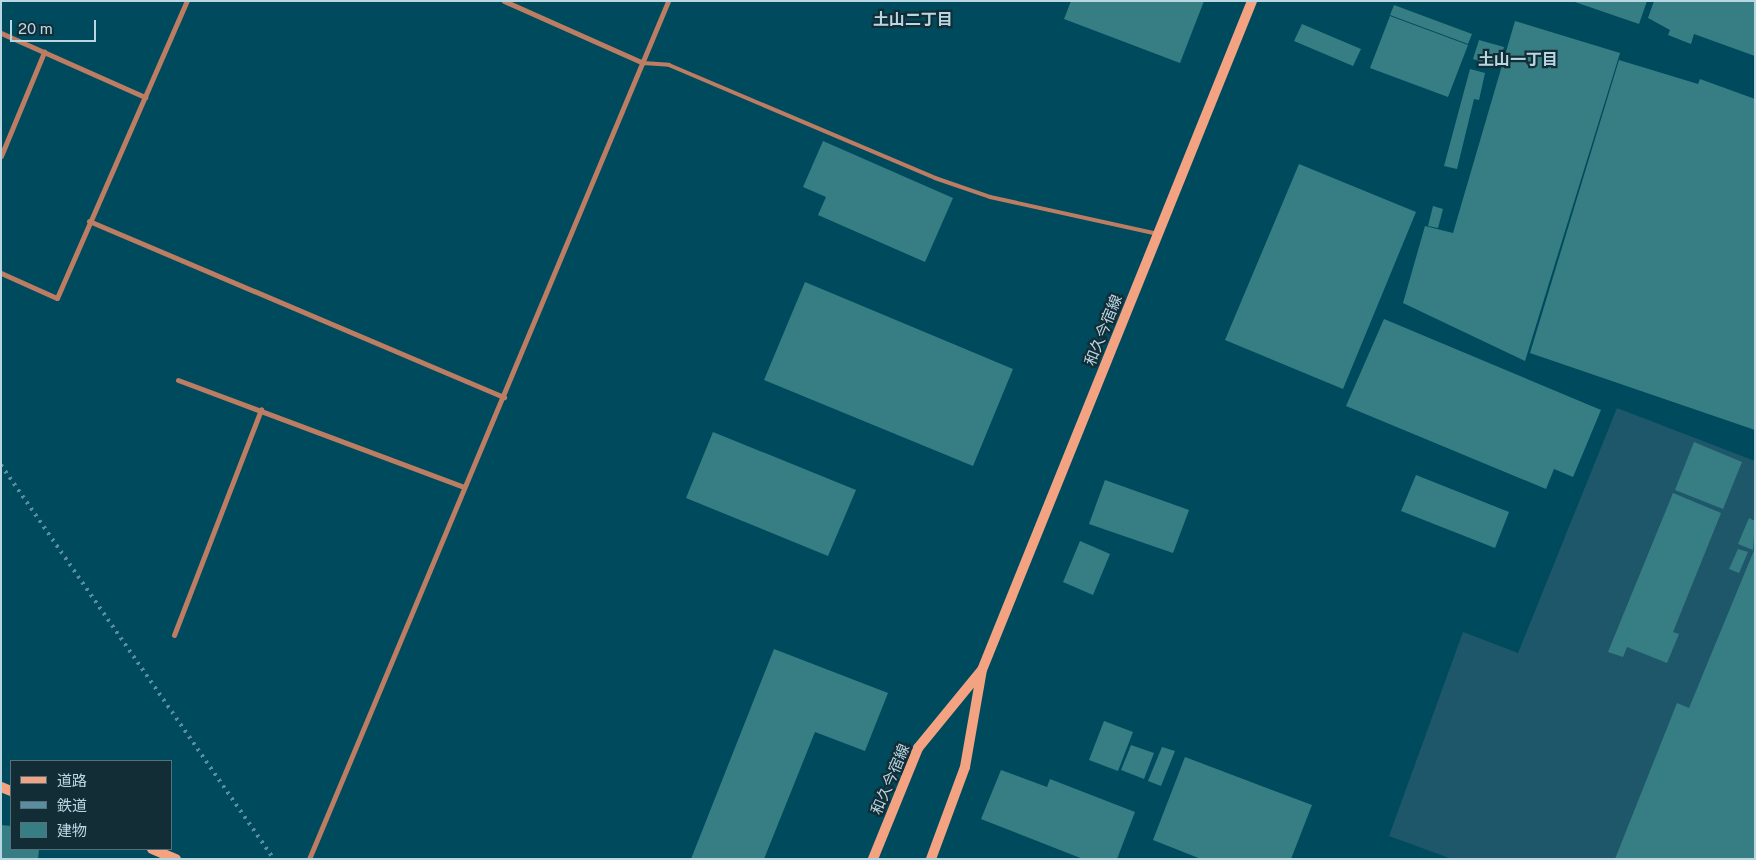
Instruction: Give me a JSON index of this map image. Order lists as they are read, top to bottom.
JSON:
{
  "streets": {
    "main road": ["和久今宿線"]
  },
  "districts": ["土山二丁目", "土山一丁目"],
  "legend": ["道路", "鉄道", "建物"],
  "scale_bar": "20 m"
}
